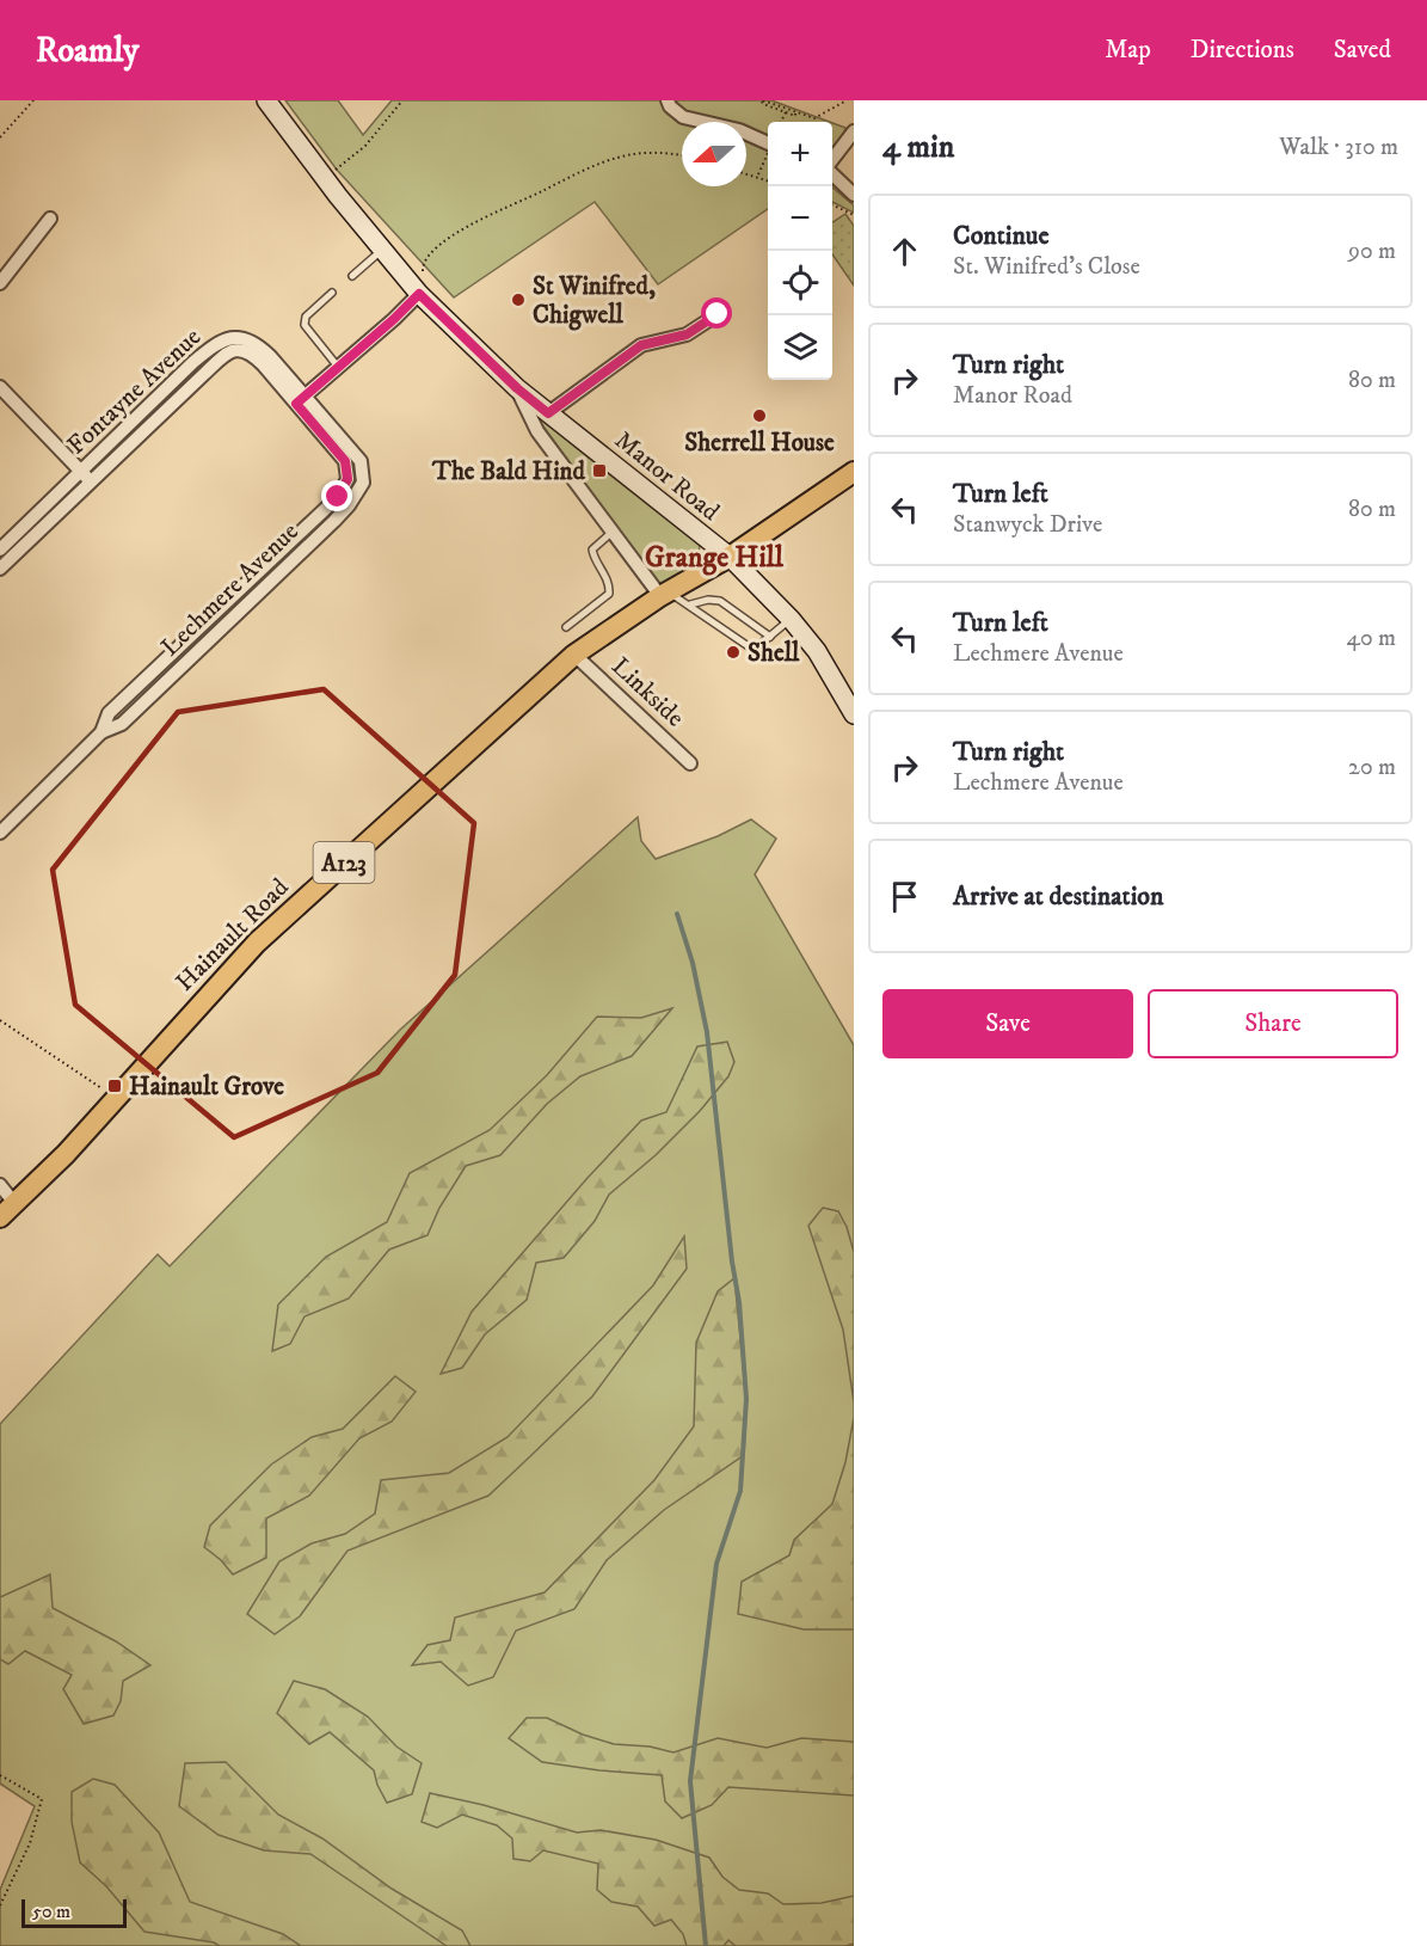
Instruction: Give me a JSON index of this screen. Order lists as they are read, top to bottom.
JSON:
{
  "streets": {
    "main road": ["Manor Road", "A123", "Hainault Road"],
    "street": ["Fontayne Avenue", "Lechmere Avenue", "Linkside"]
  },
  "crossings": [
    ["Fontayne Avenue", "Lechmere Avenue"],
    ["Manor Road", "A123"],
    ["Manor Road", "Hainault Road"],
    ["Linkside", "Hainault Road"],
    ["A123", "Hainault Road"]
  ],
  "districts": ["Grange Hill"],
  "places": {
    "other": ["St Winifred, Chigwell", "Sherrell House", "Shell"],
    "transit": ["The Bald Hind", "Hainault Grove"]
  },
  "scale_bar": "50 m",
  "north": "left",
  "page": {
    "header": "Roamly",
    "nav": ["Map", "Directions", "Saved"],
    "heading": ["4 min", "Walk · 310 m"],
    "map_buttons": ["+", "−"],
    "list": [
      ["Continue", "St. Winifred's Close", "90 m"],
      ["Turn right", "Manor Road", "80 m"],
      ["Turn left", "Stanwyck Drive", "80 m"],
      ["Turn left", "Lechmere Avenue", "40 m"],
      ["Turn right", "Lechmere Avenue", "20 m"],
      "Arrive at destination"
    ],
    "buttons": ["Save", "Share"],
    "scale": "50 m"
  }
}
